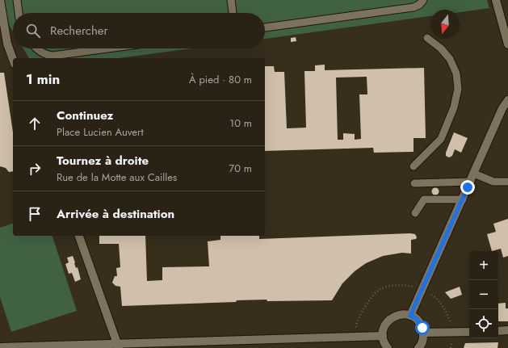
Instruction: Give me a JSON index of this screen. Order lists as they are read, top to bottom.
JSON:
{
  "north": "bottom",
  "page": {
    "search": "Rechercher",
    "heading": ["1 min", "À pied · 80 m"],
    "list": [
      ["Continuez", "Place Lucien Auvert", "10 m"],
      ["Tournez à droite", "Rue de la Motte aux Cailles", "70 m"],
      "Arrivée à destination"
    ],
    "map_buttons": ["+", "−"]
  }
}
